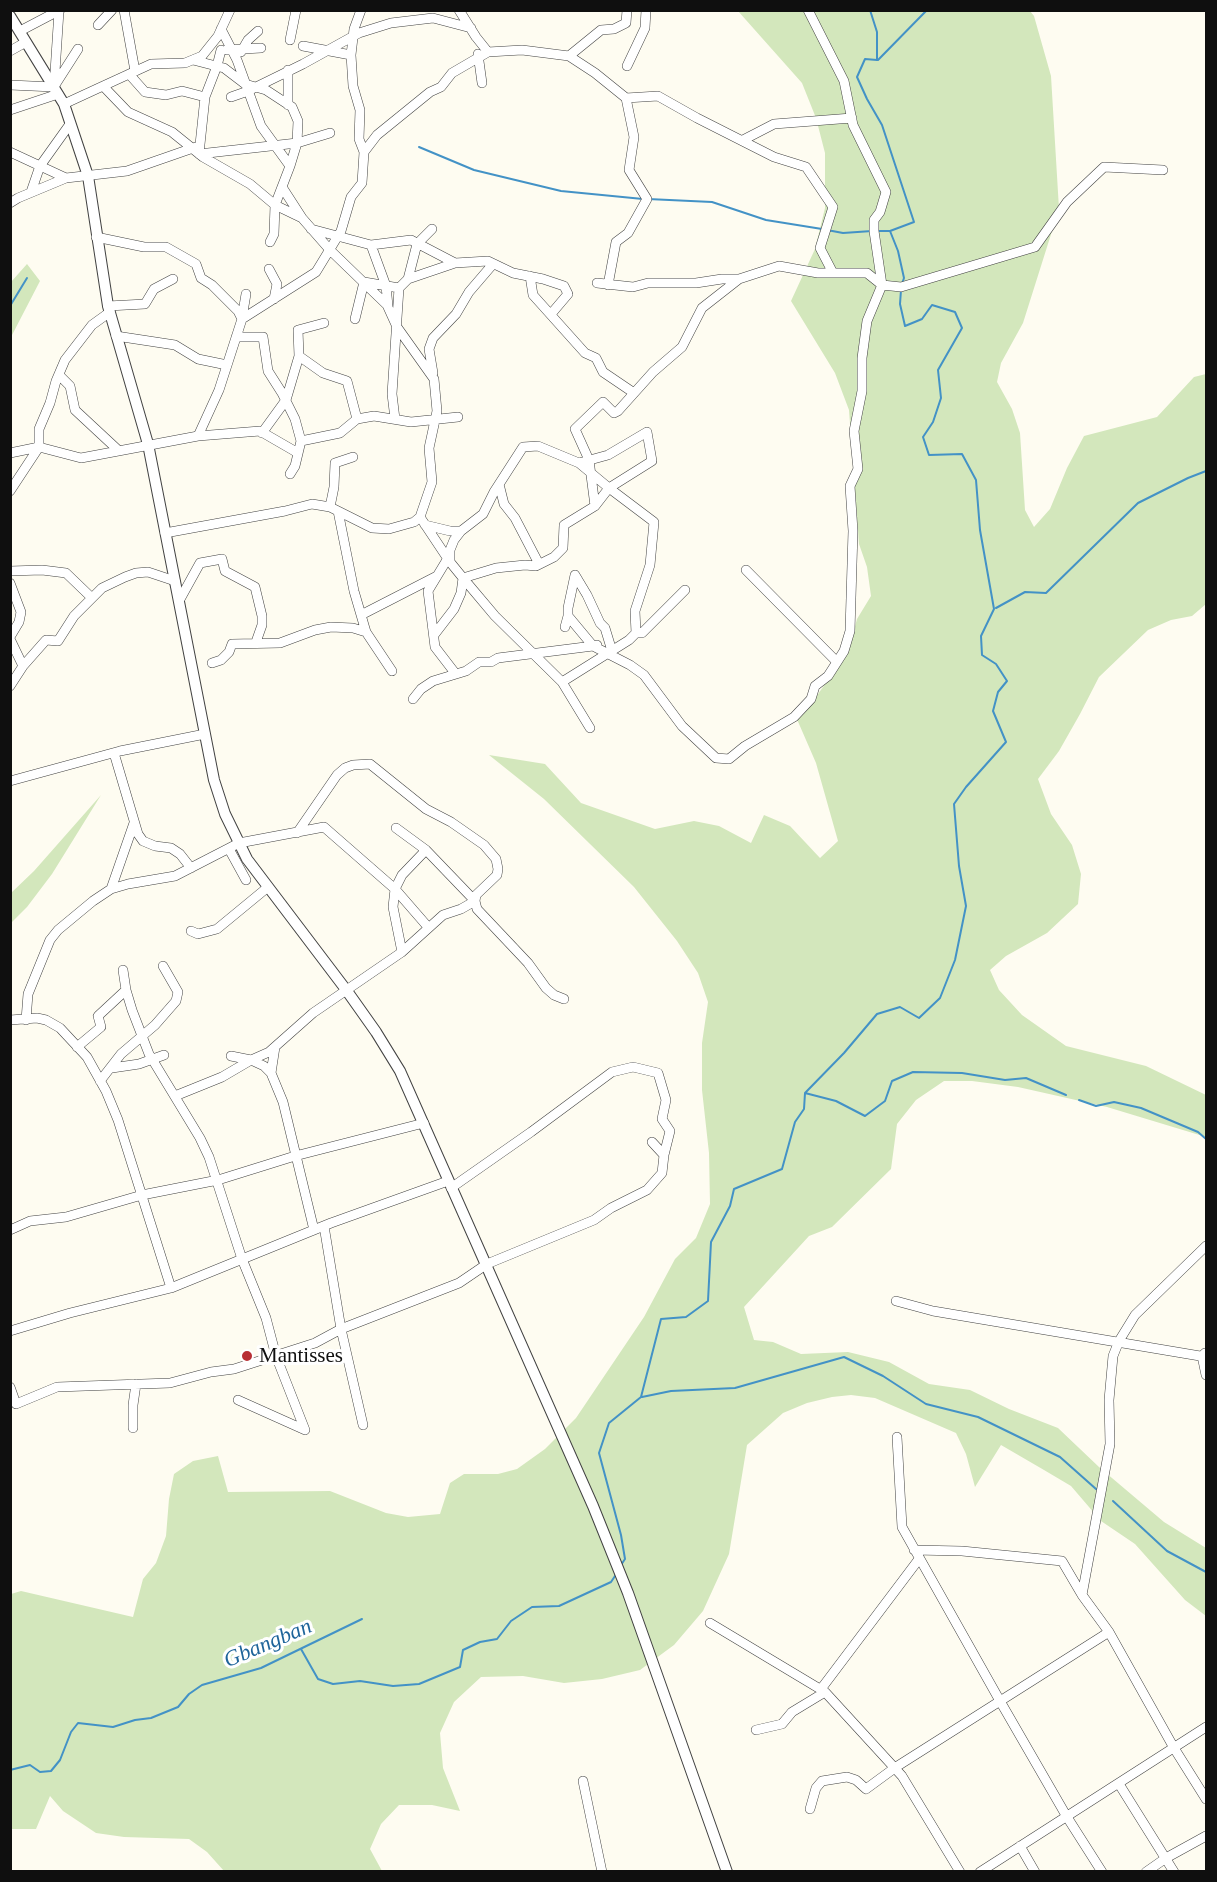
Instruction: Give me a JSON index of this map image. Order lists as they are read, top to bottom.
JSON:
{
  "water": ["Gbangban"],
  "places": ["Mantisses"]
}
